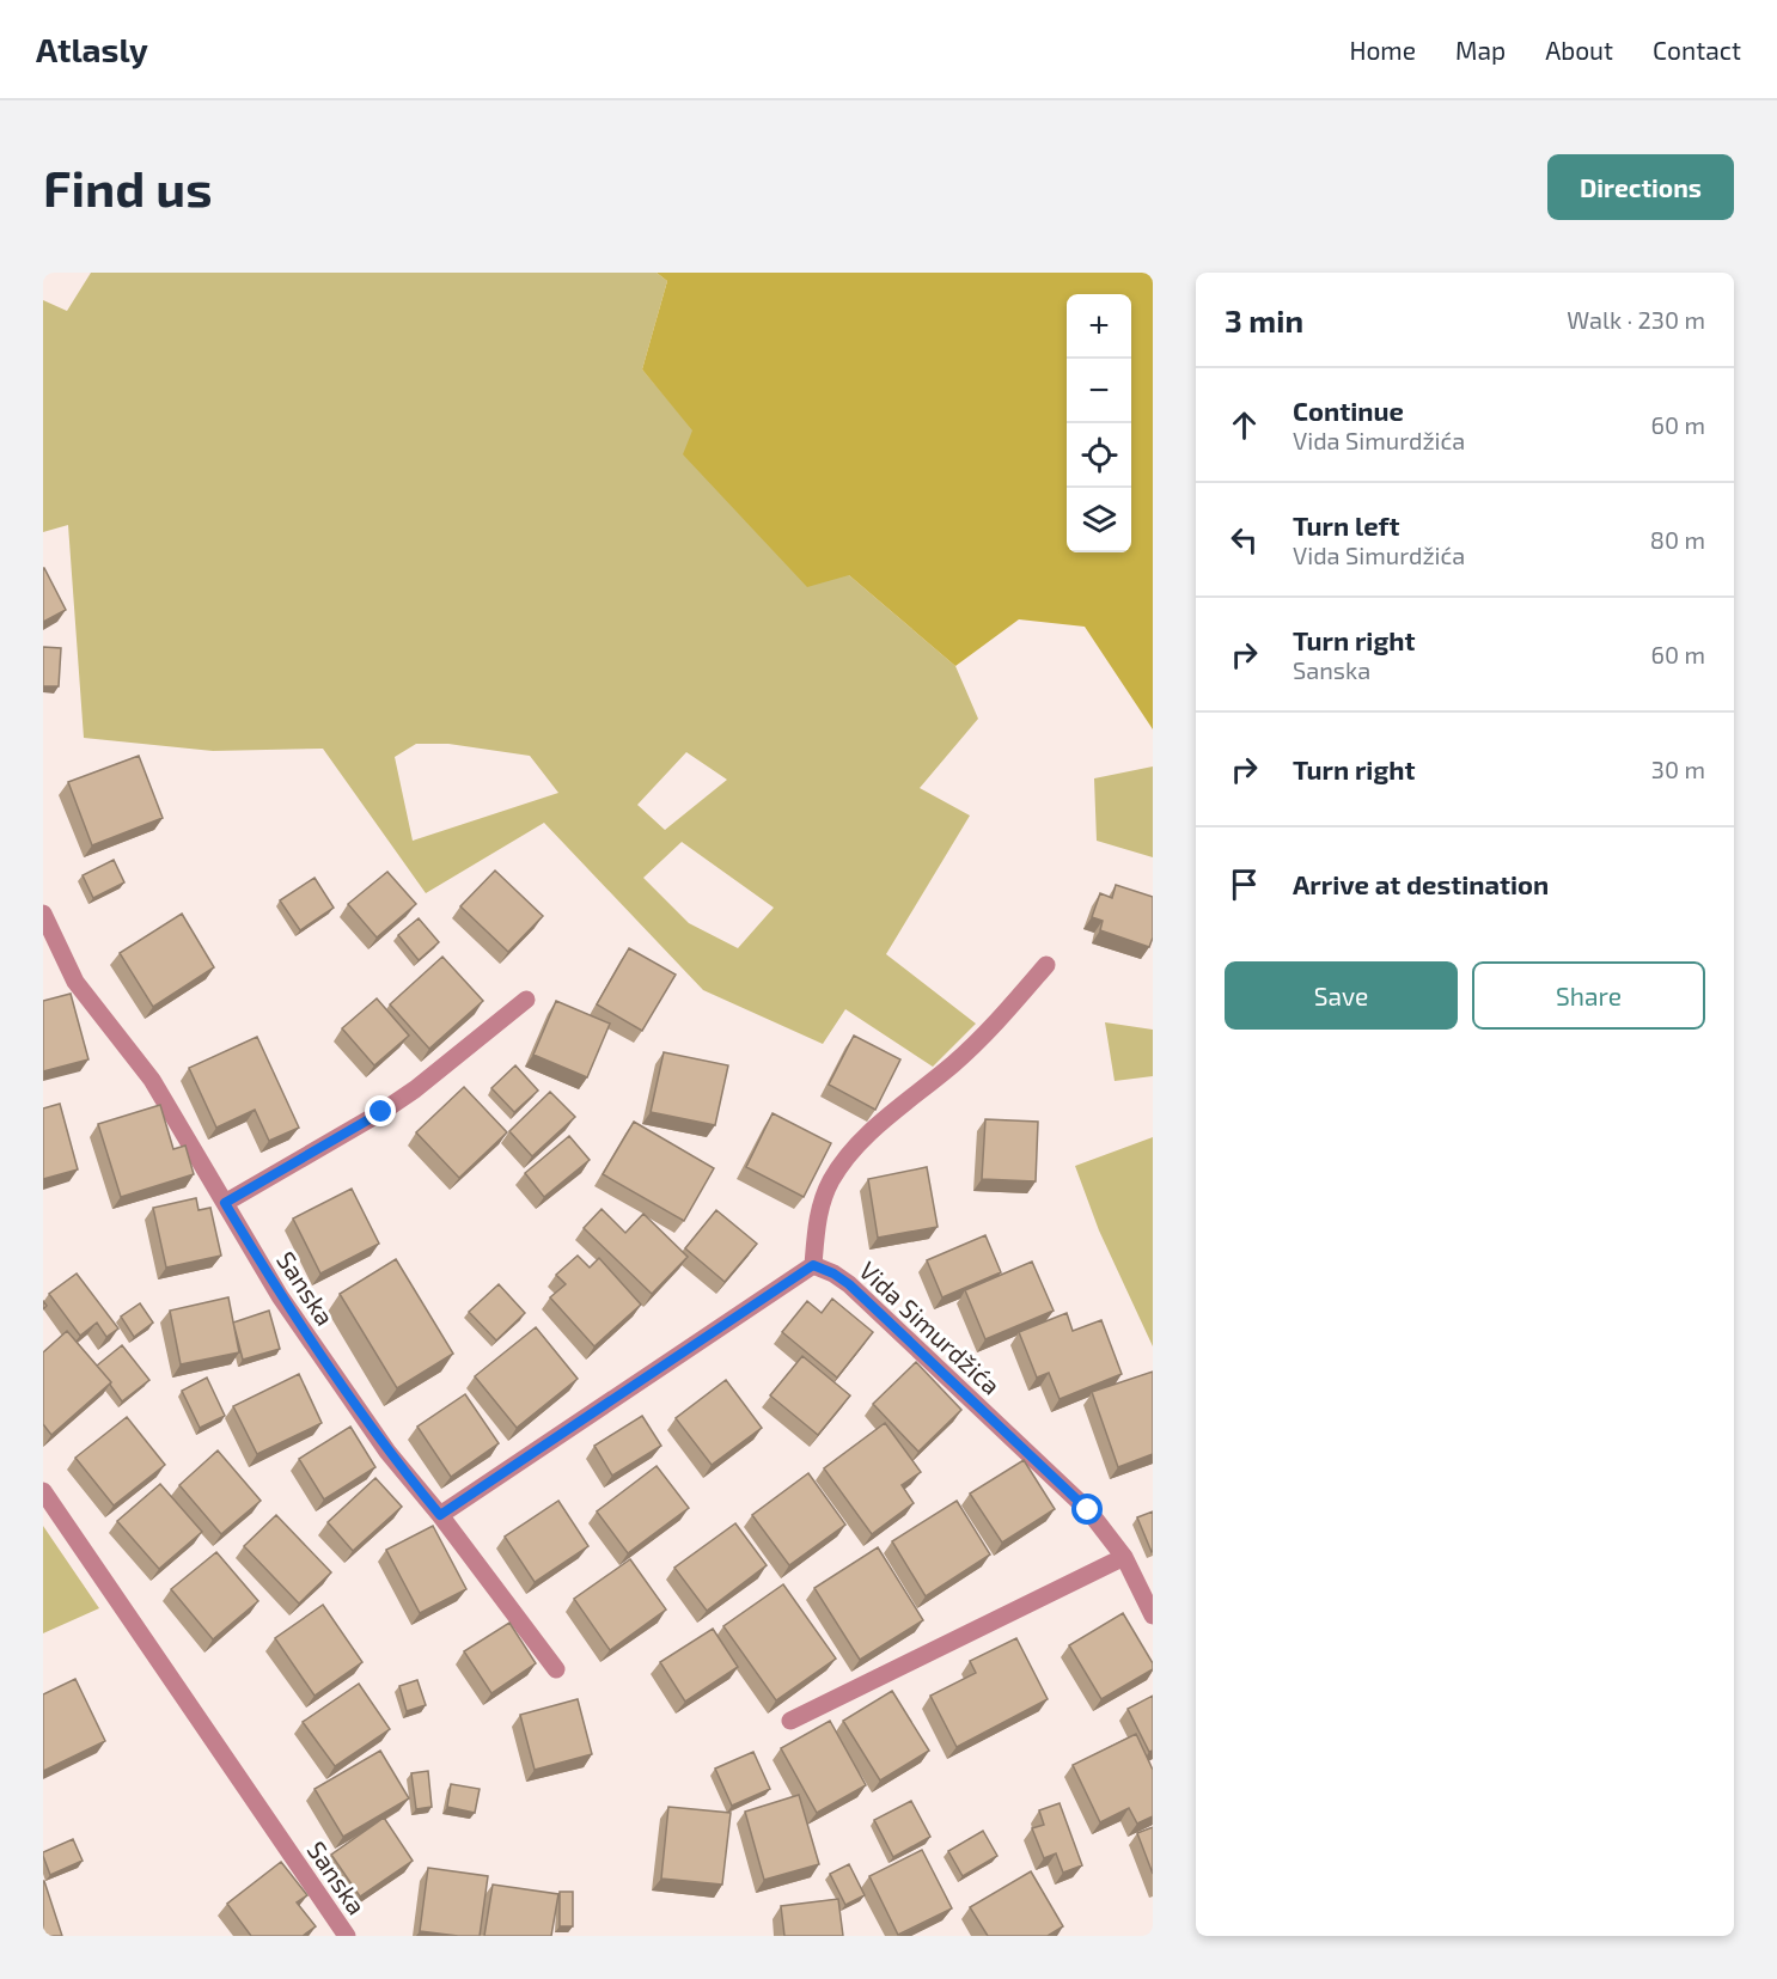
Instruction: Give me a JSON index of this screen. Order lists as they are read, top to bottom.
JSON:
{
  "streets": {
    "street": ["Sanska", "Vida Simurdžića"]
  },
  "page": {
    "header": "Atlasly",
    "nav": [
      "Home",
      "Map",
      "About",
      "Contact"
    ],
    "buttons": [
      "Directions",
      ["Save", "Share"]
    ],
    "title": "Find us",
    "heading": ["3 min", "Walk · 230 m"],
    "map_buttons": ["+", "−"],
    "list": [
      ["Continue", "Vida Simurdžića", "60 m"],
      ["Turn left", "Vida Simurdžića", "80 m"],
      ["Turn right", "Sanska", "60 m"],
      ["Turn right", "30 m"],
      "Arrive at destination"
    ]
  }
}
